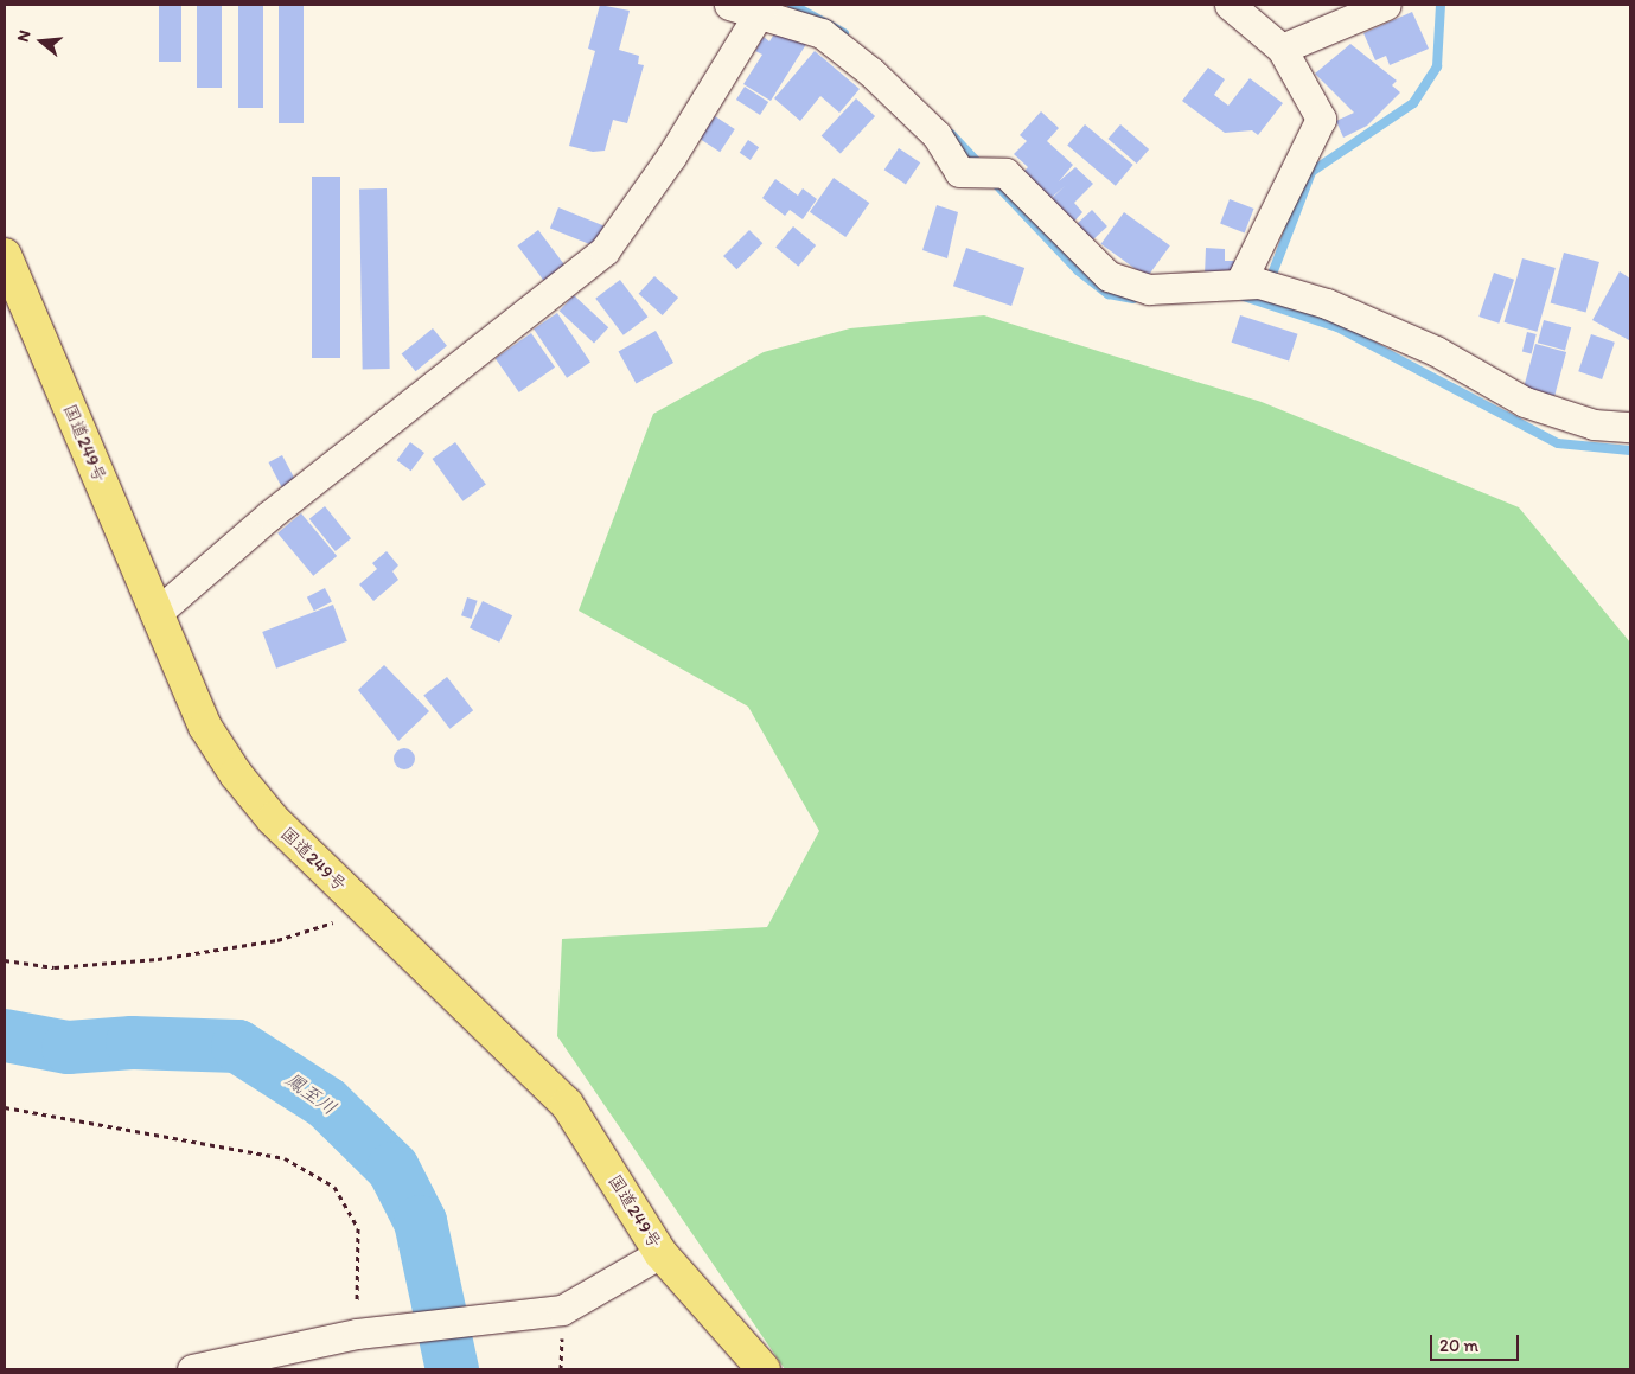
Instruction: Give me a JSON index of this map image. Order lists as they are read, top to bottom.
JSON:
{
  "streets": {
    "highway": ["国道249号"]
  },
  "water": ["鳳至川"],
  "scale_bar": "20 m",
  "north": "left"
}
